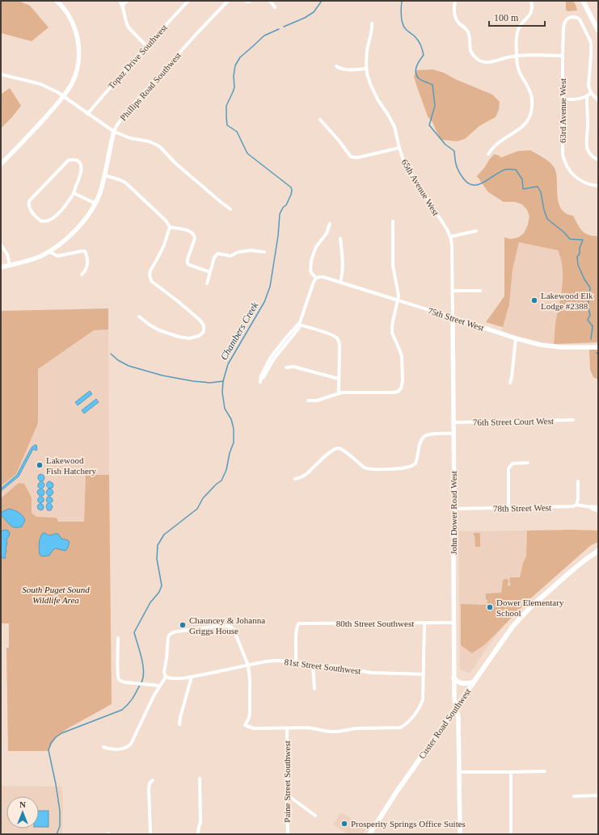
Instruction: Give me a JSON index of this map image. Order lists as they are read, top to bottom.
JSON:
{
  "streets": {
    "main road": ["Custer Road Southwest"],
    "street": [
      "Topaz Drive Southwest",
      "Phillips Road Southwest",
      "63rd Avenue West",
      "65th Avenue West",
      "75th Street West",
      "76th Street Court West",
      "78th Street West",
      "John Dower Road West",
      "80th Street Southwest",
      "81st Street Southwest",
      "Paine Street Southwest"
    ]
  },
  "crossings": [
    ["65th Avenue West", "75th Street West"],
    ["65th Avenue West", "John Dower Road West"],
    ["75th Street West", "John Dower Road West"],
    ["76th Street Court West", "John Dower Road West"],
    ["78th Street West", "John Dower Road West"],
    ["John Dower Road West", "80th Street Southwest"],
    ["John Dower Road West", "Custer Road Southwest"],
    ["80th Street Southwest", "81st Street Southwest"]
  ],
  "water": ["Chambers Creek"],
  "parks": ["South Puget Sound Wildlife Area"],
  "places": [
    "Lakewood Elk Lodge #2388",
    "Lakewood Fish Hatchery",
    "Dower Elementary School",
    "Chauncey & Johanna Griggs House",
    "Prosperity Springs Office Suites"
  ],
  "scale_bar": "100 m",
  "north": "top"
}
